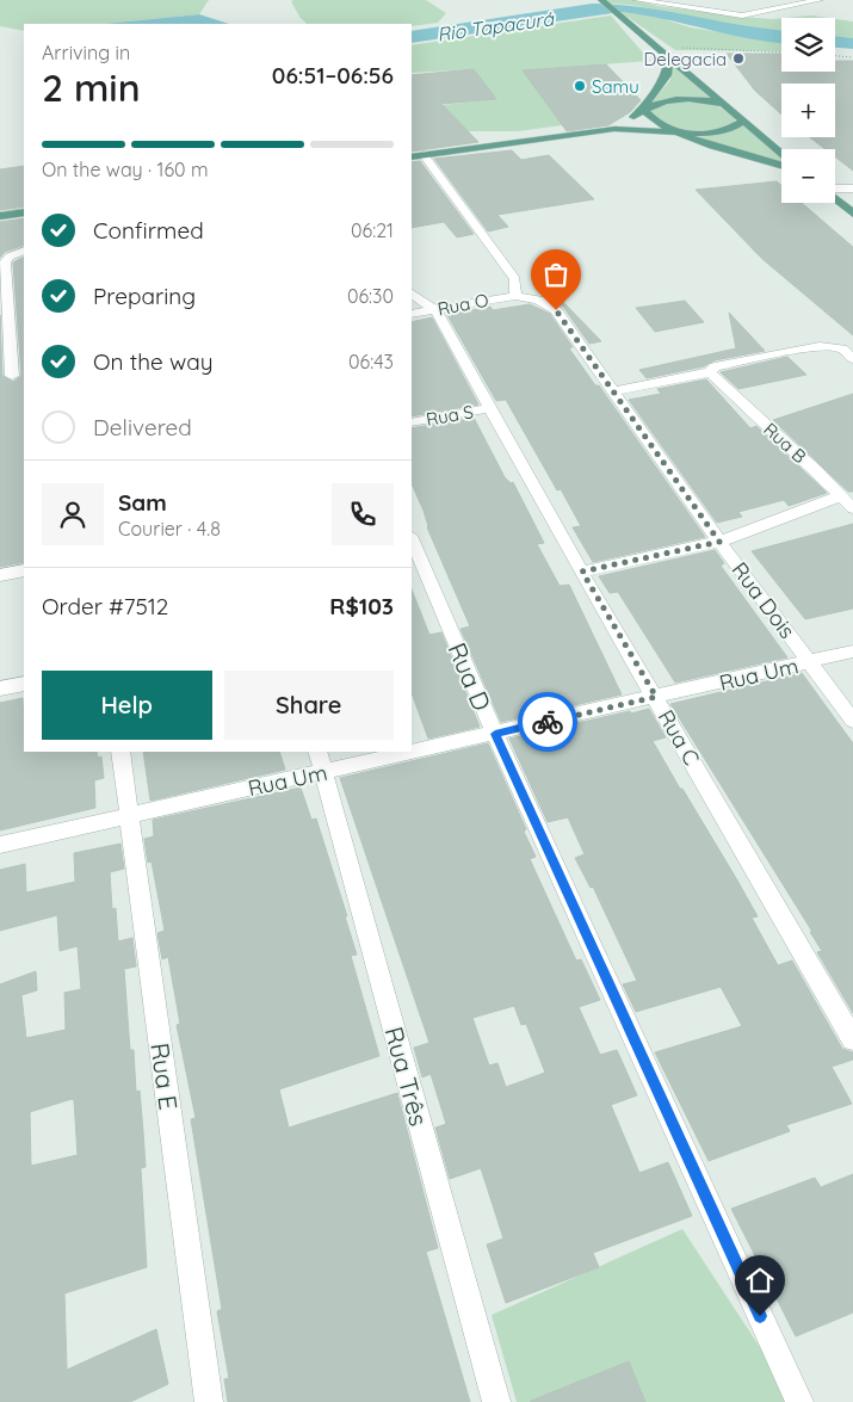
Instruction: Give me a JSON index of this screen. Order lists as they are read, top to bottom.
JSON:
{
  "streets": {
    "street": [
      "Rua O",
      "Rua S",
      "Rua B",
      "Rua Dois",
      "Rua Um",
      "Rua D",
      "Rua C",
      "Rua E",
      "Rua Três"
    ]
  },
  "crossings": [
    ["Rua O", "Rua Dois"],
    ["Rua O", "Rua C"],
    ["Rua S", "Rua C"],
    ["Rua Dois", "Rua Um"],
    ["Rua Um", "Rua D"],
    ["Rua Um", "Rua C"],
    ["Rua Um", "Rua E"],
    ["Rua Um", "Rua Três"]
  ],
  "water": ["Rio Tapacurá"],
  "places": ["Delegacia", "Samu"],
  "page": {
    "map_buttons": ["+", "−"],
    "heading": ["2 min", "Arriving in", "06:51–06:56"],
    "panel": [
      "Sam",
      "Courier · 4.8",
      "Order #7512",
      "R$103"
    ],
    "bar": "On the way · 160 m",
    "list": [
      ["Confirmed", "06:21"],
      ["Preparing", "06:30"],
      ["On the way", "06:43"],
      "Delivered"
    ],
    "buttons": ["Help", "Share"]
  }
}
